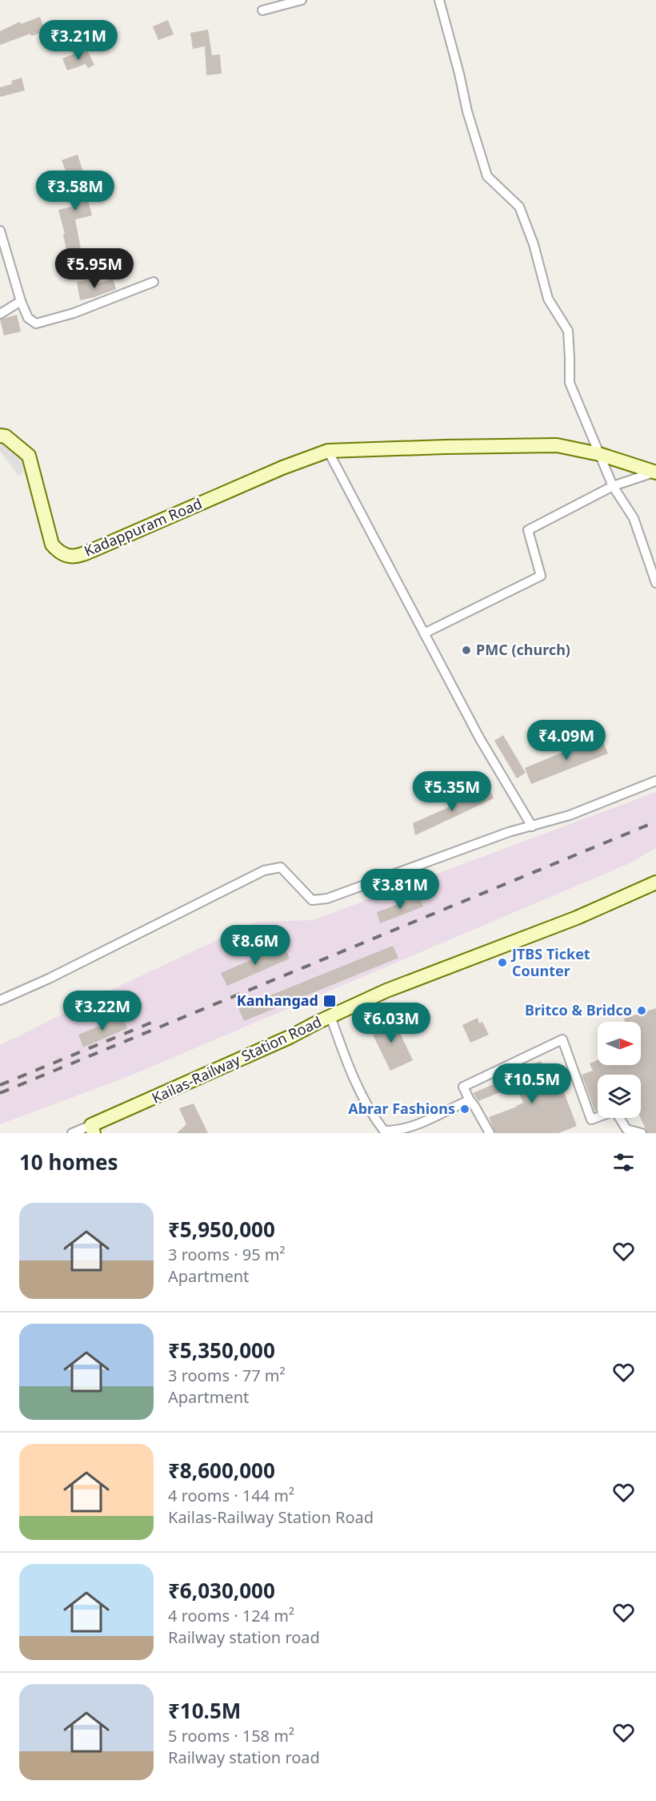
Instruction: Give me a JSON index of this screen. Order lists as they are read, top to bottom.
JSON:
{
  "streets": {
    "main road": ["Kadappuram Road", "Kailas-Railway Station Road"]
  },
  "places": {
    "other": [
      "PMC (church)",
      "JTBS Ticket Counter",
      "Britco & Bridco",
      "Abrar Fashions"
    ],
    "transit": ["Kanhangad"]
  },
  "north": "right",
  "page": {
    "price": [
      "₹3.21M",
      "₹3.58M",
      "₹5.95M",
      "₹4.09M",
      "₹5.35M",
      "₹3.81M",
      "₹8.6M",
      "₹3.22M",
      "₹6.03M",
      "₹10.5M"
    ],
    "heading": "10 homes",
    "list": [
      {
        "name": "₹5,950,000",
        "note": "3 rooms · 95 m² · Apartment"
      },
      {
        "name": "₹5,350,000",
        "note": "3 rooms · 77 m² · Apartment"
      },
      {
        "name": "₹8,600,000",
        "note": "4 rooms · 144 m² · Kailas-Railway Station Road"
      },
      {
        "name": "₹6,030,000",
        "note": "4 rooms · 124 m² · Railway station road"
      },
      {
        "name": "₹10.5M",
        "note": "5 rooms · 158 m² · Railway station road"
      }
    ]
  }
}
